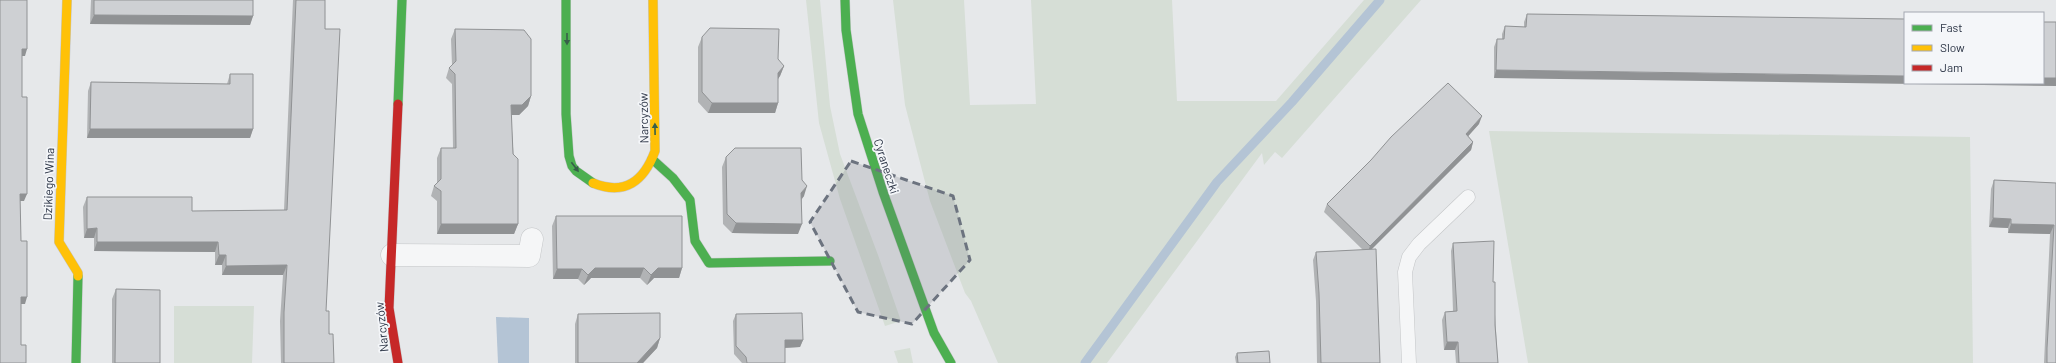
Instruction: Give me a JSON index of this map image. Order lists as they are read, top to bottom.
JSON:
{
  "streets": {
    "street": ["Narcyzów", "Cyraneczki", "Dzikiego Wina"]
  },
  "legend": ["Fast", "Slow", "Jam"]
}
